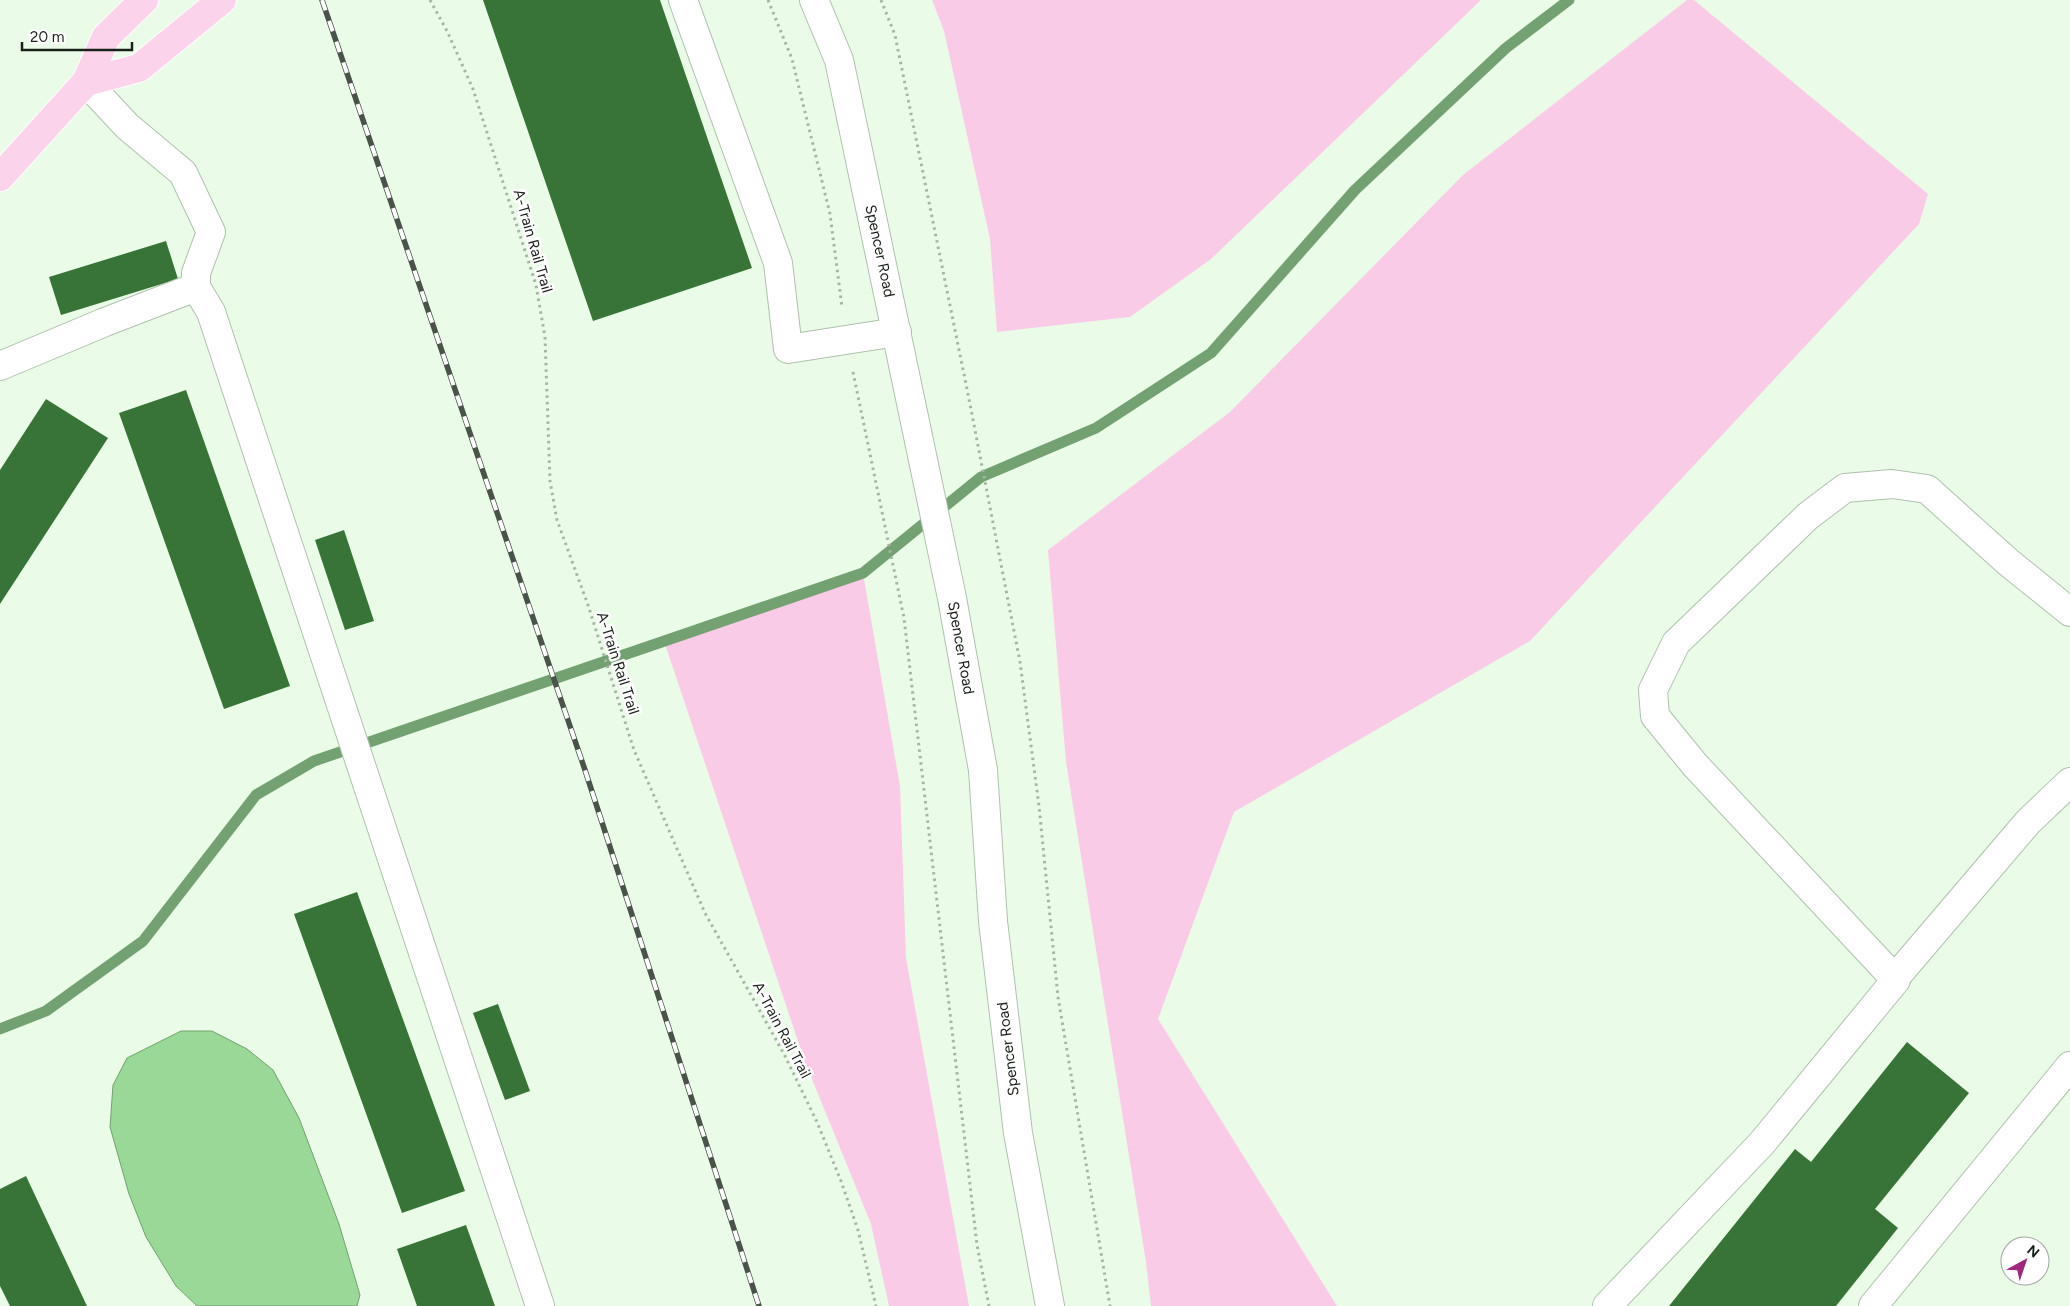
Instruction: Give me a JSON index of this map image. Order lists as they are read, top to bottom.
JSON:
{
  "streets": {
    "street": ["Spencer Road"],
    "path": ["A-Train Rail Trail"]
  },
  "scale_bar": "20 m",
  "north": "top right"
}
